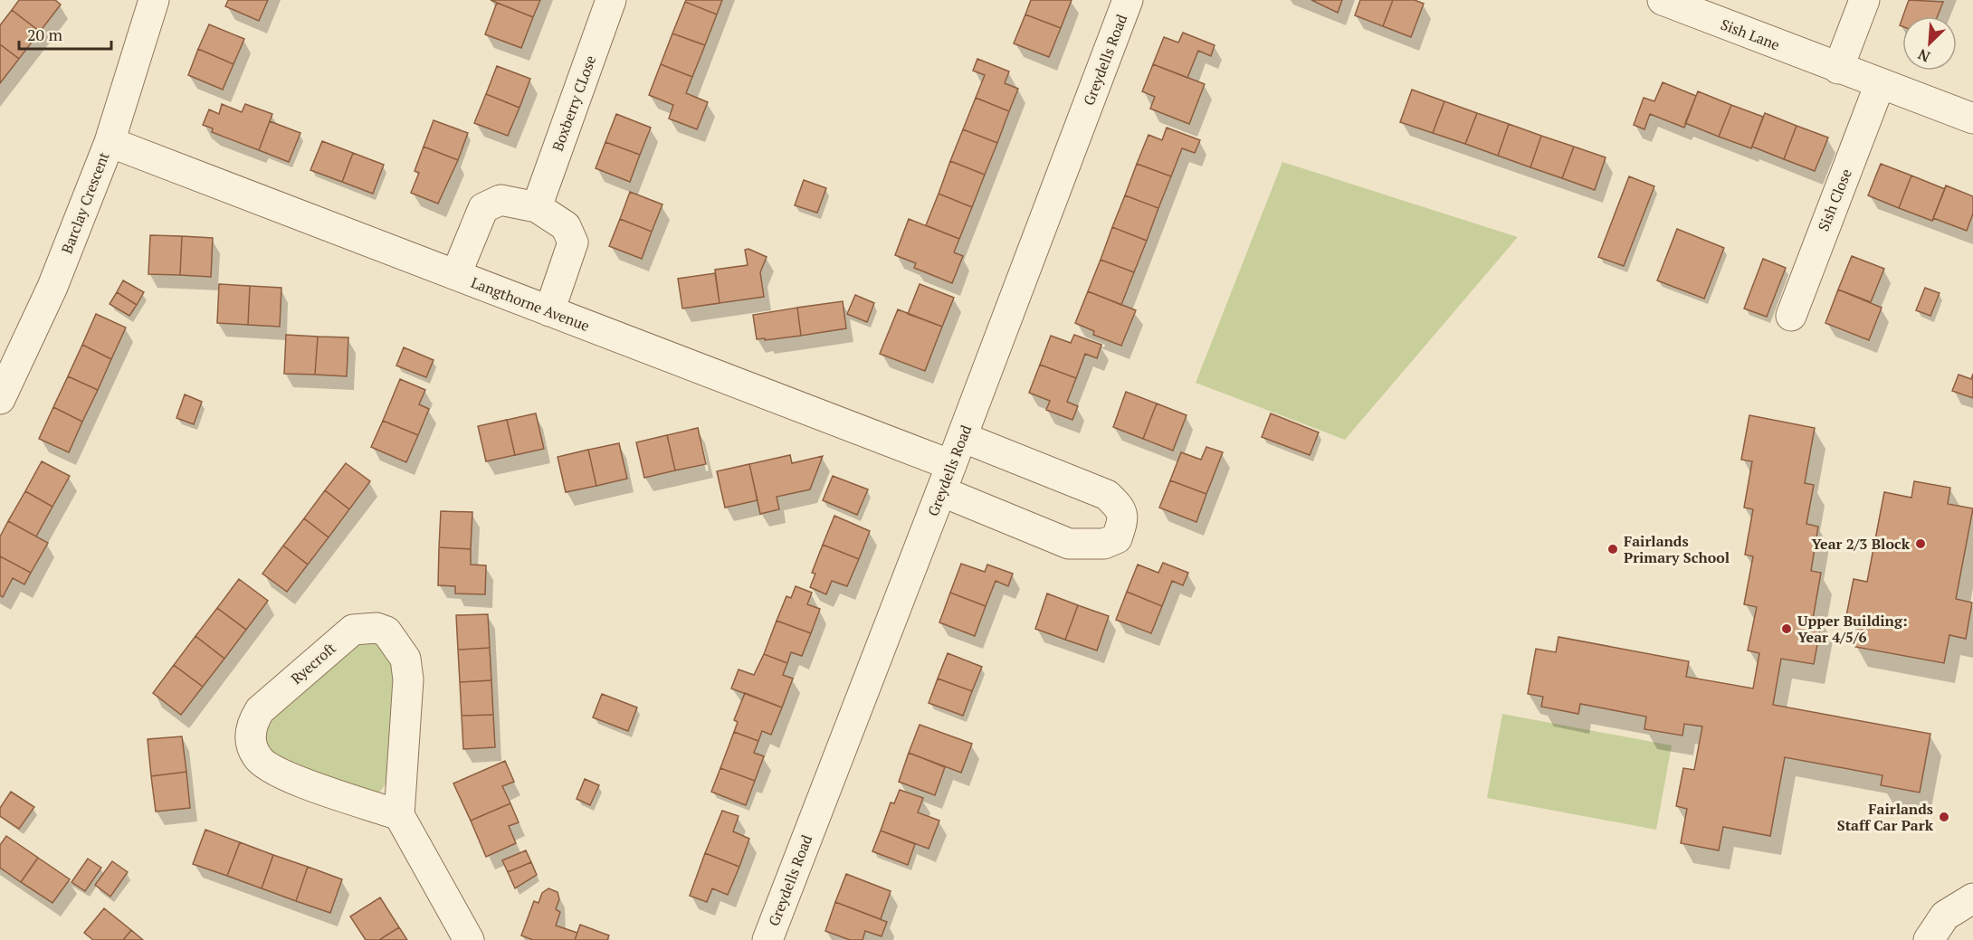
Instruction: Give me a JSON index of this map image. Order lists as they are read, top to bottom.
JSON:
{
  "streets": {
    "street": [
      "Sish Lane",
      "Greydells Road",
      "Boxberry CLose",
      "Sish Close",
      "Barclay Crescent",
      "Langthorne Avenue",
      "Ryecroft"
    ]
  },
  "crossings": [
    ["Sish Lane", "Sish Close"],
    ["Greydells Road", "Langthorne Avenue"],
    ["Barclay Crescent", "Langthorne Avenue"]
  ],
  "places": [
    "Year 2/3 Block",
    "Fairlands Primary School",
    "Upper Building: Year 4/5/6",
    "Fairlands Staff Car Park"
  ],
  "scale_bar": "20 m",
  "north": "bottom left"
}
